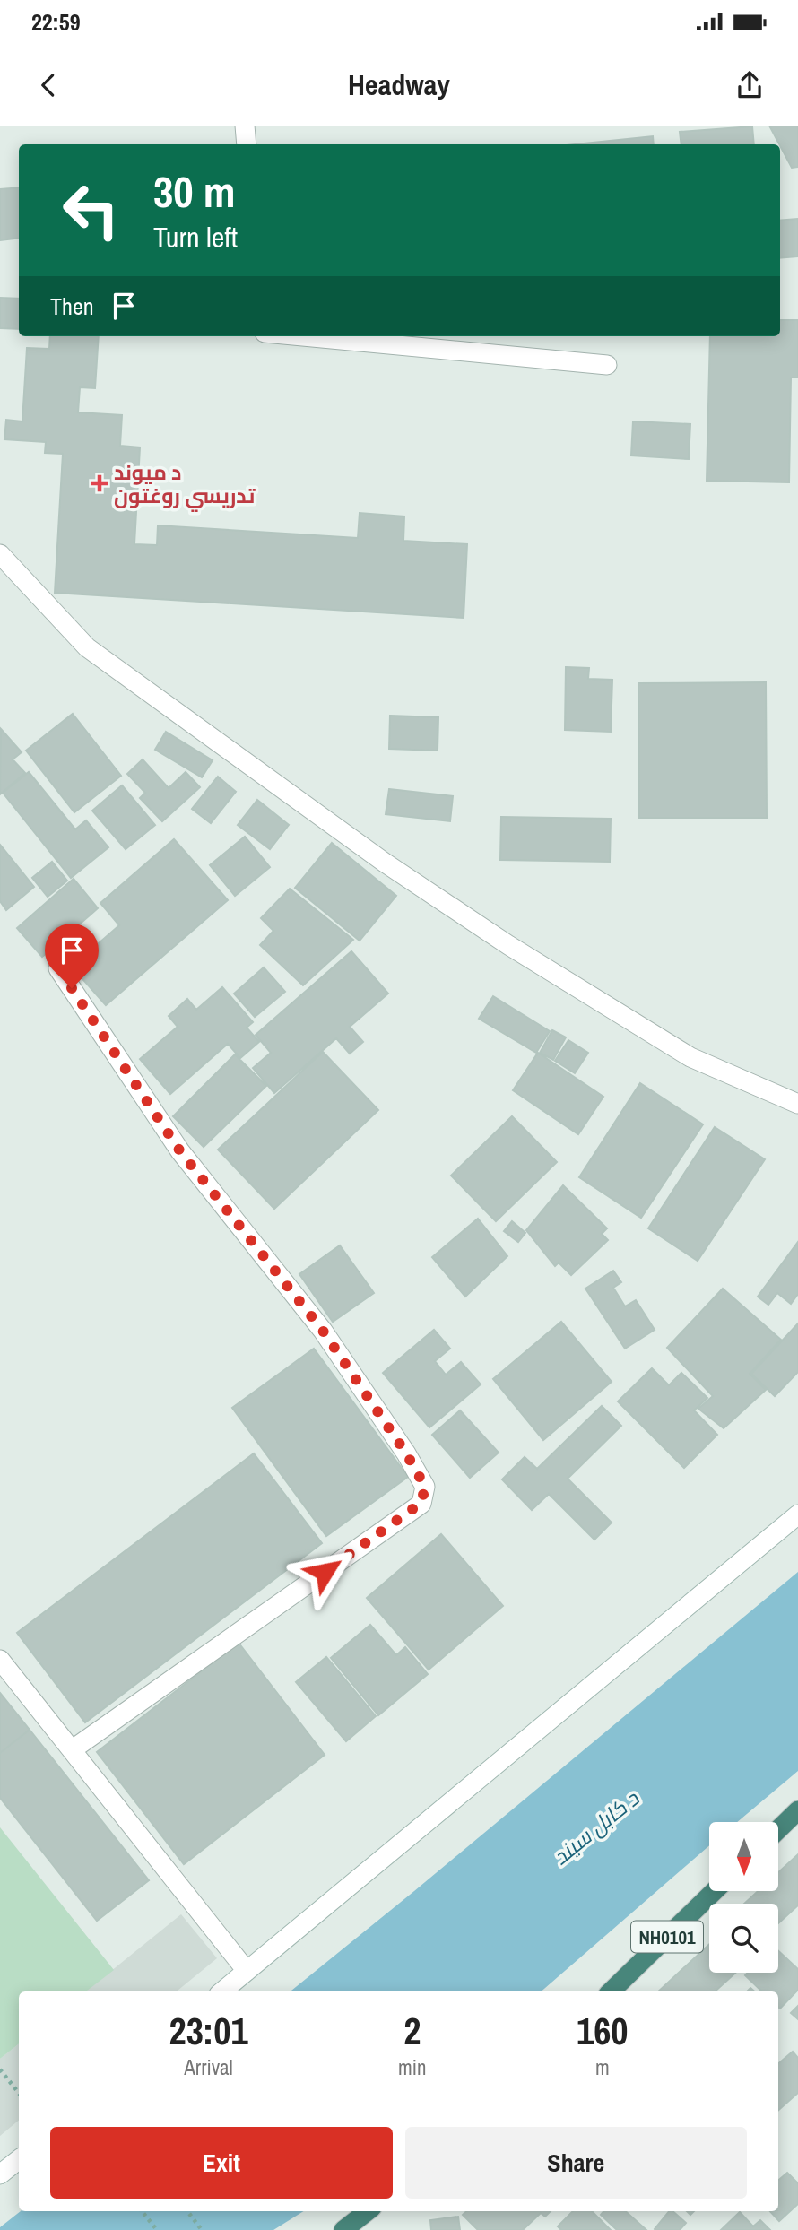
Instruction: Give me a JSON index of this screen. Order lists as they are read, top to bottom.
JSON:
{
  "streets": {
    "highway": ["NH0101"]
  },
  "water": ["د کابل سيند"],
  "places": {
    "health": ["د میوند تدریسي روغتون"]
  },
  "north": "bottom",
  "page": {
    "status": "22:59",
    "header": "Headway",
    "turn": ["30 m", "Turn left"],
    "then": "Then",
    "eta": [
      "23:01",
      "Arrival",
      "2",
      "min",
      "160",
      "m"
    ],
    "buttons": ["Exit", "Share"]
  }
}
